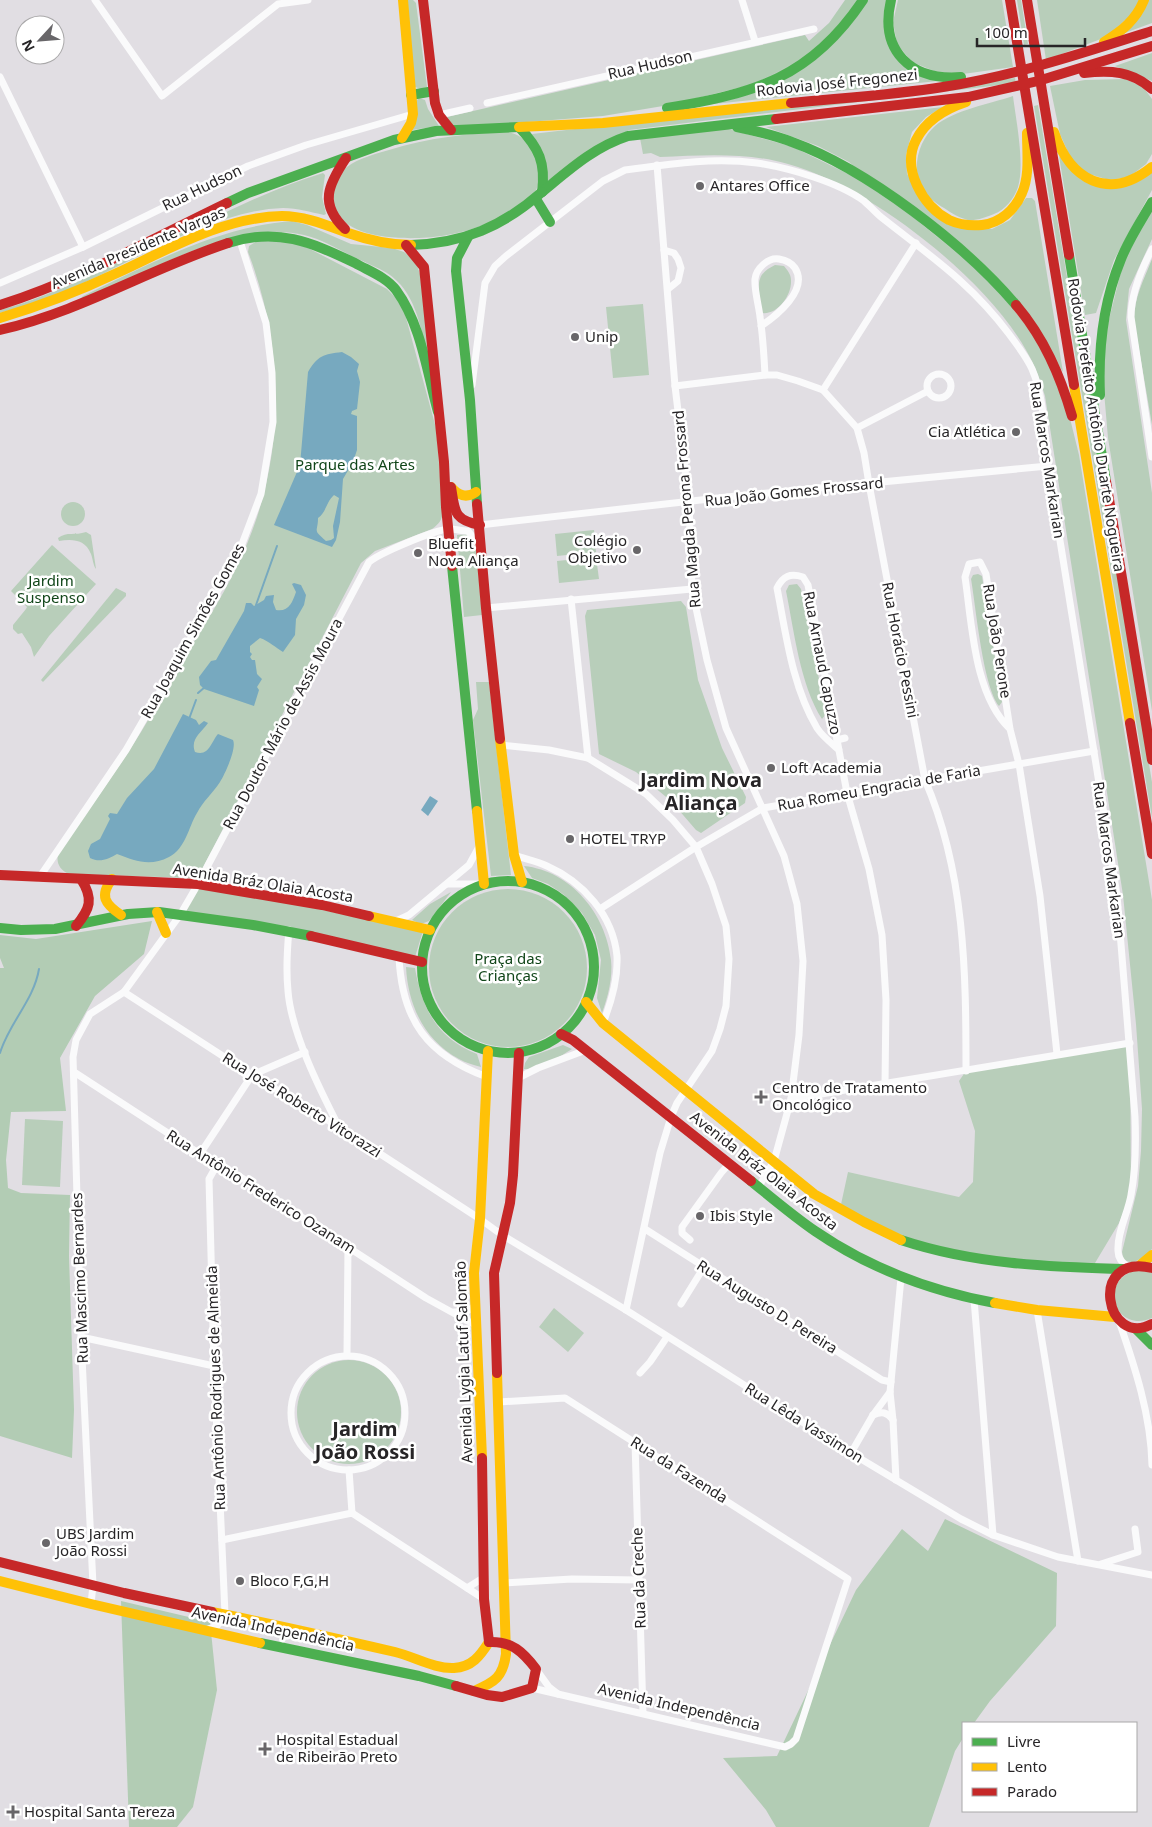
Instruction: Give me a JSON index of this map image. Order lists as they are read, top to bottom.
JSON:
{
  "streets": {
    "main road": [
      "Rodovia José Fregonezi",
      "Avenida Presidente Vargas",
      "Rodovia Prefeito Antônio Duarte Nogueira",
      "Avenida Bráz Olaia Acosta",
      "Avenida Lygia Latuf Salomão",
      "Avenida Independência"
    ],
    "street": [
      "Rua Hudson",
      "Rua Marcos Markarian",
      "Rua João Gomes Frossard",
      "Rua Magda Perona Frossard",
      "Rua Joaquim Simões Gomes",
      "Rua João Perone",
      "Rua Horácio Pessini",
      "Rua Arnaud Capuzzo",
      "Rua Doutor Mário de Assis Moura",
      "Rua Romeu Engracia de Faria",
      "Rua José Roberto Vitorazzi",
      "Rua Antônio Frederico Ozanam",
      "Rua Mascimo Bernardes",
      "Rua Augusto D. Pereira",
      "Rua Antônio Rodrigues de Almeida",
      "Rua Lêda Vassimon",
      "Rua da Fazenda",
      "Rua da Creche"
    ]
  },
  "crossings": [
    ["Rodovia José Fregonezi", "Avenida Presidente Vargas"],
    ["Rua Marcos Markarian", "Rua João Gomes Frossard"],
    ["Rua Marcos Markarian", "Rua Magda Perona Frossard"],
    ["Rua Marcos Markarian", "Rua Romeu Engracia de Faria"],
    ["Rua Marcos Markarian", "Avenida Bráz Olaia Acosta"],
    ["Rua João Gomes Frossard", "Rua Magda Perona Frossard"],
    ["Rua João Gomes Frossard", "Rua Horácio Pessini"],
    ["Rua Magda Perona Frossard", "Rua Horácio Pessini"],
    ["Rua Magda Perona Frossard", "Rua Romeu Engracia de Faria"],
    ["Rua Magda Perona Frossard", "Avenida Bráz Olaia Acosta"],
    ["Rua Joaquim Simões Gomes", "Avenida Bráz Olaia Acosta"],
    ["Rua João Perone", "Rua Romeu Engracia de Faria"],
    ["Rua Horácio Pessini", "Rua Romeu Engracia de Faria"],
    ["Rua Arnaud Capuzzo", "Rua Romeu Engracia de Faria"],
    ["Rua Doutor Mário de Assis Moura", "Avenida Bráz Olaia Acosta"],
    ["Rua Doutor Mário de Assis Moura", "Rua José Roberto Vitorazzi"],
    ["Rua Doutor Mário de Assis Moura", "Rua Mascimo Bernardes"],
    ["Avenida Bráz Olaia Acosta", "Avenida Lygia Latuf Salomão"],
    ["Rua José Roberto Vitorazzi", "Rua Mascimo Bernardes"],
    ["Rua José Roberto Vitorazzi", "Avenida Lygia Latuf Salomão"],
    ["Rua José Roberto Vitorazzi", "Rua Lêda Vassimon"],
    ["Rua Antônio Frederico Ozanam", "Rua Mascimo Bernardes"],
    ["Rua Antônio Frederico Ozanam", "Avenida Lygia Latuf Salomão"],
    ["Rua Antônio Frederico Ozanam", "Rua Antônio Rodrigues de Almeida"],
    ["Rua Mascimo Bernardes", "Avenida Independência"],
    ["Avenida Lygia Latuf Salomão", "Rua Lêda Vassimon"],
    ["Avenida Lygia Latuf Salomão", "Avenida Independência"],
    ["Rua Antônio Rodrigues de Almeida", "Avenida Independência"],
    ["Rua da Fazenda", "Rua da Creche"],
    ["Rua da Fazenda", "Avenida Independência"],
    ["Rua da Creche", "Avenida Independência"]
  ],
  "districts": ["Jardim Nova Aliança", "Jardim João Rossi"],
  "parks": ["Parque das Artes", "Jardim Suspenso", "Praça das Crianças"],
  "places": {
    "other": [
      "Antares Office",
      "Unip",
      "Cia Atlética",
      "Colégio Objetivo",
      "Bluefit Nova Aliança",
      "Loft Academia",
      "HOTEL TRYP",
      "Ibis Style",
      "UBS Jardim João Rossi",
      "Bloco F,G,H"
    ],
    "health": ["Centro de Tratamento Oncológico", "Hospital Estadual de Ribeirão Preto", "Hospital Santa Tereza"]
  },
  "legend": ["Livre", "Lento", "Parado"],
  "scale_bar": "100 m",
  "north": "bottom left"
}
